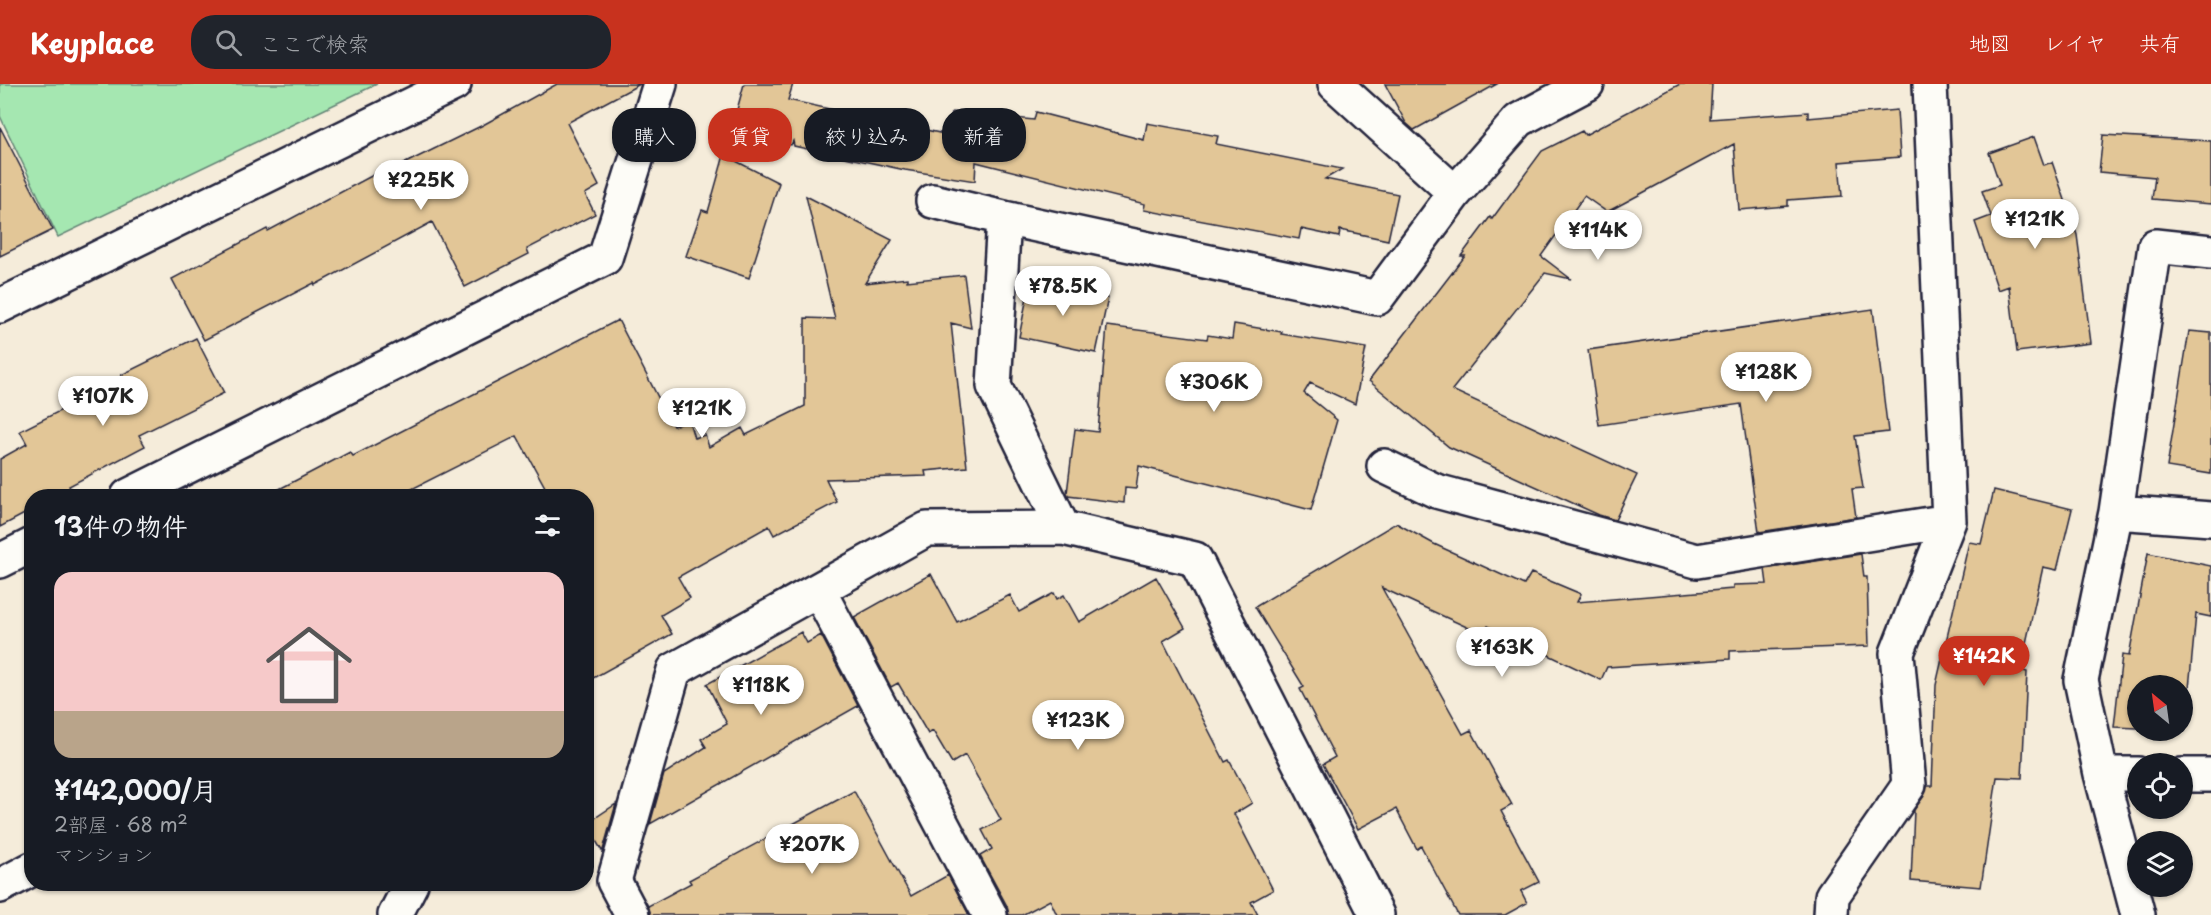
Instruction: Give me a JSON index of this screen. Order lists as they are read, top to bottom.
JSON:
{
  "north": "top left",
  "page": {
    "header": "Keyplace",
    "search": "ここで検索",
    "nav": ["地図", "レイヤ", "共有"],
    "chip": [
      "購入",
      "賃貸",
      "絞り込み",
      "新着"
    ],
    "price": [
      "¥225K",
      "¥121K",
      "¥114K",
      "¥78.5K",
      "¥128K",
      "¥306K",
      "¥107K",
      "¥121K",
      "¥163K",
      "¥142K",
      "¥118K",
      "¥123K",
      "¥207K"
    ],
    "heading": "13件の物件",
    "list": [
      {
        "name": "¥142,000/月",
        "note": "2部屋 · 68 m² · マンション"
      }
    ]
  }
}
